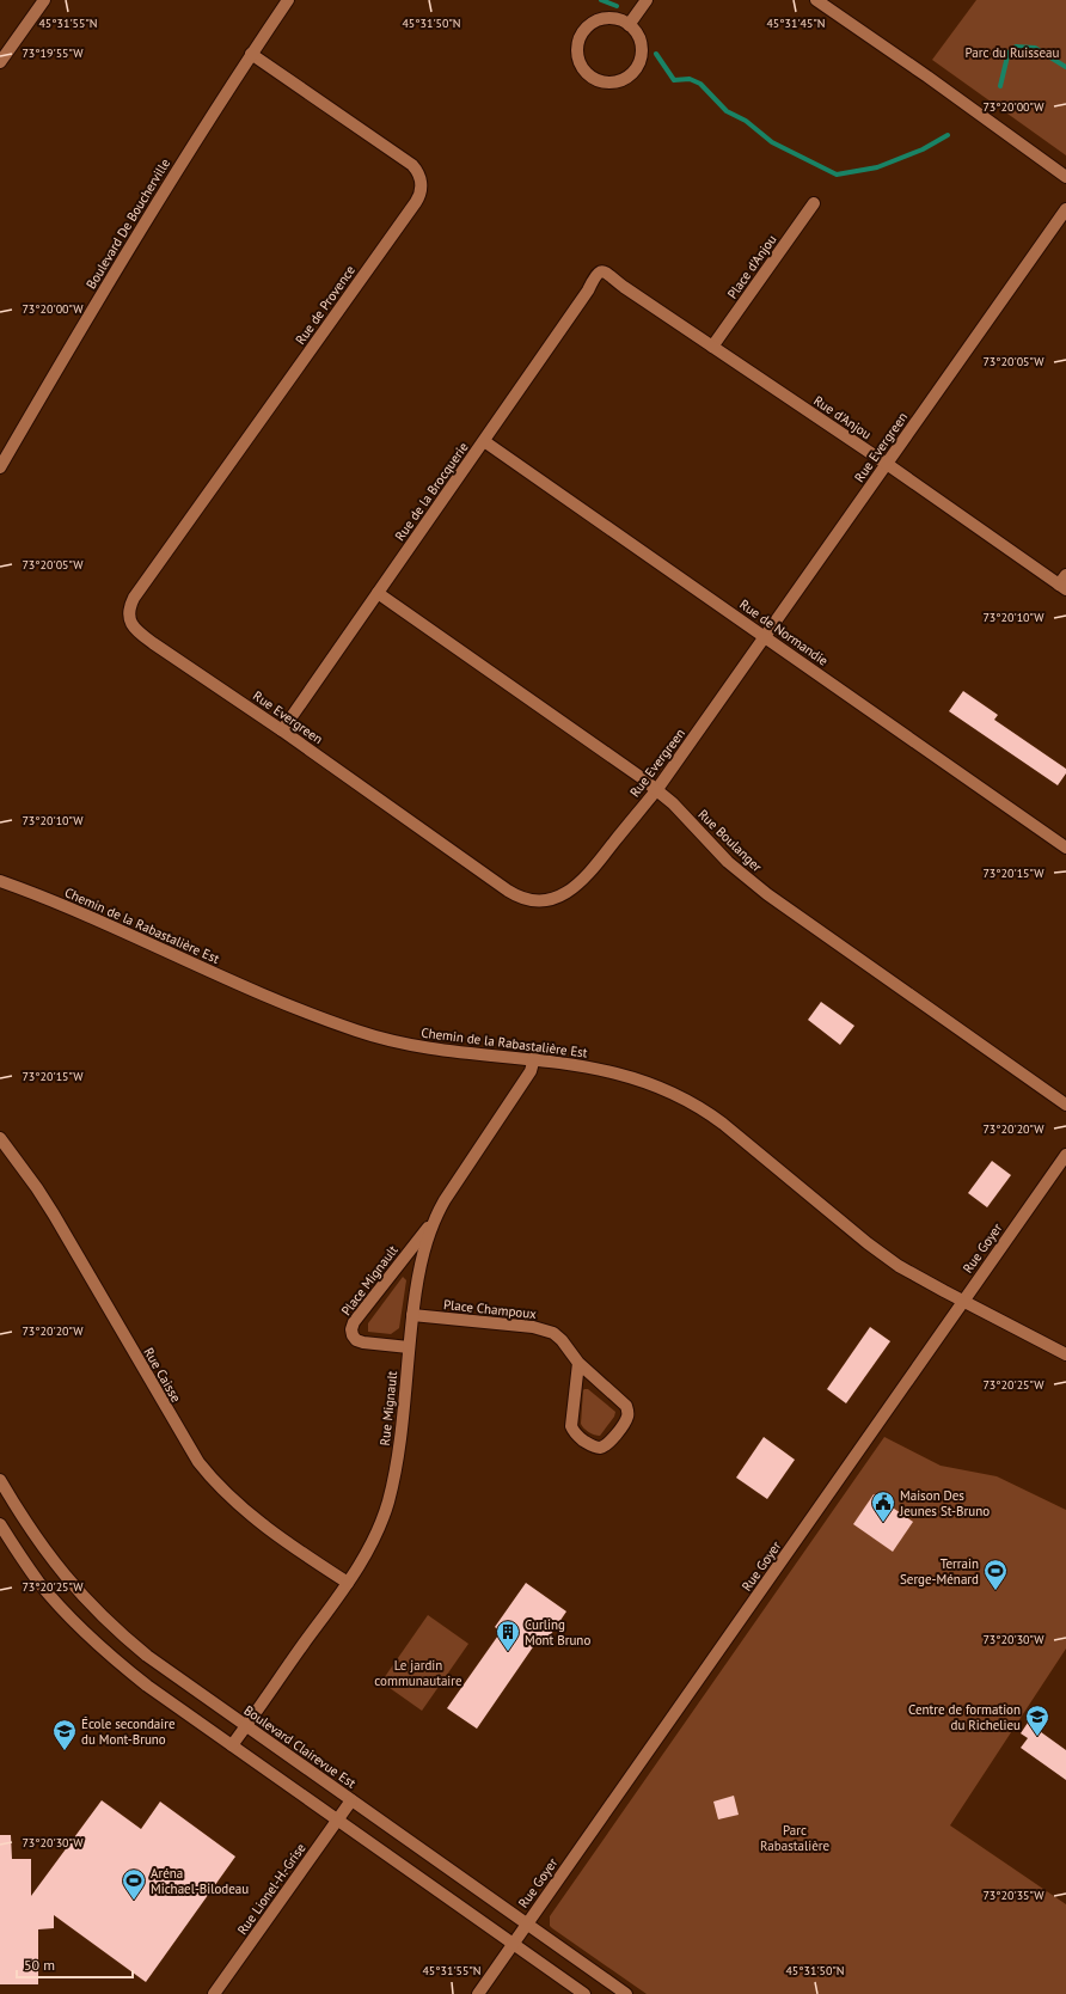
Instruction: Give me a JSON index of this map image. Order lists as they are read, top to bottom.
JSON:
{
  "streets": {
    "street": [
      "Boulevard De Boucherville",
      "Place d'Anjou",
      "Rue de Provence",
      "Rue d'Anjou",
      "Rue Evergreen",
      "Rue de la Brocquerie",
      "Rue de Normandie",
      "Rue Boulanger",
      "Chemin de la Rabastalière Est",
      "Rue Goyer",
      "Place Mignault",
      "Place Champoux",
      "Rue Caisse",
      "Rue Mignault",
      "Boulevard Clairevue Est",
      "Rue Lionel-H.-Grise"
    ]
  },
  "crossings": [
    ["Boulevard De Boucherville", "Rue de Provence"],
    ["Place d'Anjou", "Rue d'Anjou"],
    ["Rue de Provence", "Rue Evergreen"],
    ["Rue d'Anjou", "Rue Evergreen"],
    ["Rue d'Anjou", "Rue de la Brocquerie"],
    ["Rue Evergreen", "Rue de la Brocquerie"],
    ["Rue Evergreen", "Rue de Normandie"],
    ["Rue Evergreen", "Rue Boulanger"],
    ["Rue de la Brocquerie", "Rue de Normandie"],
    ["Rue de la Brocquerie", "Rue Boulanger"],
    ["Chemin de la Rabastalière Est", "Rue Goyer"],
    ["Chemin de la Rabastalière Est", "Rue Mignault"],
    ["Rue Goyer", "Boulevard Clairevue Est"],
    ["Place Mignault", "Rue Mignault"],
    ["Place Champoux", "Rue Mignault"],
    ["Rue Caisse", "Rue Mignault"],
    ["Rue Mignault", "Boulevard Clairevue Est"],
    ["Boulevard Clairevue Est", "Rue Lionel-H.-Grise"]
  ],
  "parks": ["Parc du Ruisseau", "Le jardin communautaire", "Parc Rabastalière"],
  "places": {
    "public building": ["Maison Des Jeunes St-Bruno"],
    "sports": ["Terrain Serge-Ménard", "Aréna Michael-Bilodeau"],
    "building": ["Curling Mont Bruno"],
    "school or university": ["Centre de formation du Richelieu", "École secondaire du Mont-Bruno"]
  },
  "scale_bar": "50 m",
  "coordinates": [
    "45°31'55\"N",
    "45°31'50\"N",
    "45°31'45\"N",
    "73°19'55\"W",
    "73°20'00\"W",
    "73°20'05\"W",
    "73°20'10\"W",
    "73°20'15\"W",
    "73°20'20\"W",
    "73°20'25\"W",
    "73°20'30\"W",
    "73°20'35\"W"
  ]
}
